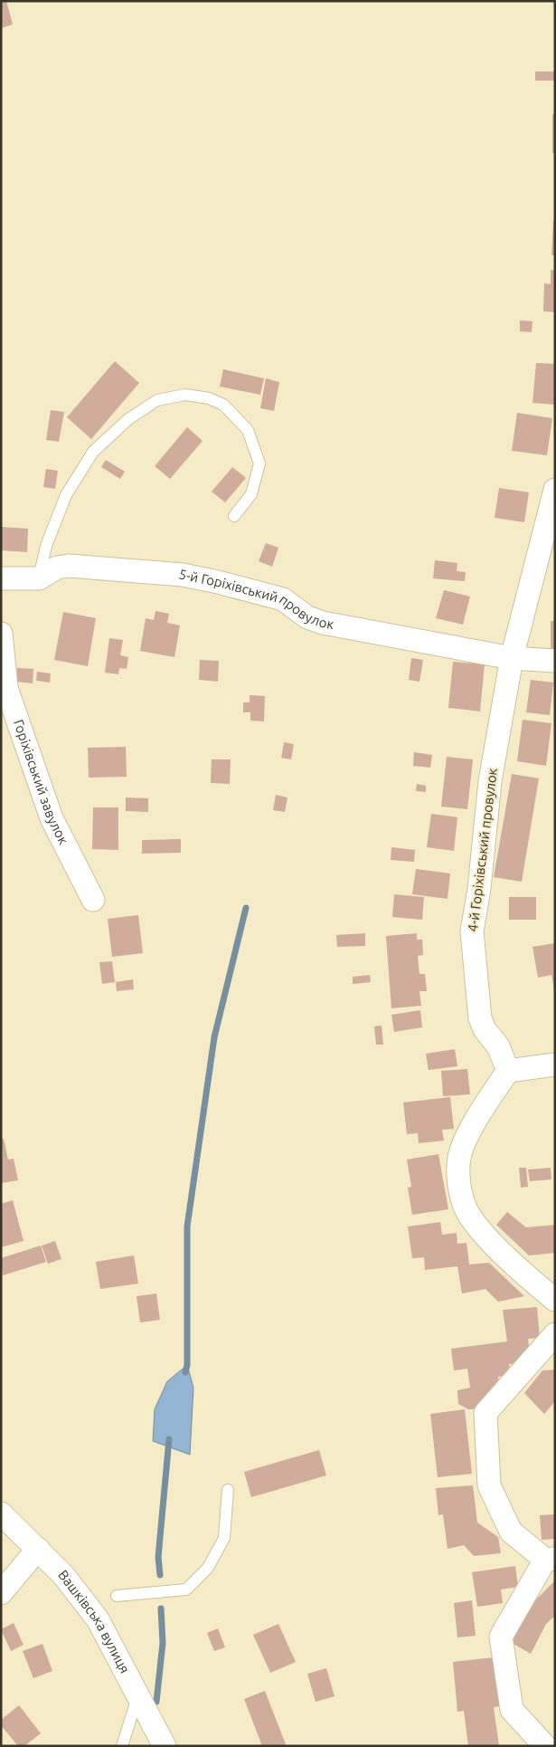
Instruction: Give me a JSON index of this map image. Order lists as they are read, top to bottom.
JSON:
{
  "streets": {
    "street": [
      "5-й Горіхівський провулок",
      "Горіхівський завулок",
      "4-й Горіхівський провулок",
      "Вашківська вулиця"
    ]
  },
  "crossings": [
    ["5-й Горіхівський провулок", "4-й Горіхівський провулок"]
  ]
}
